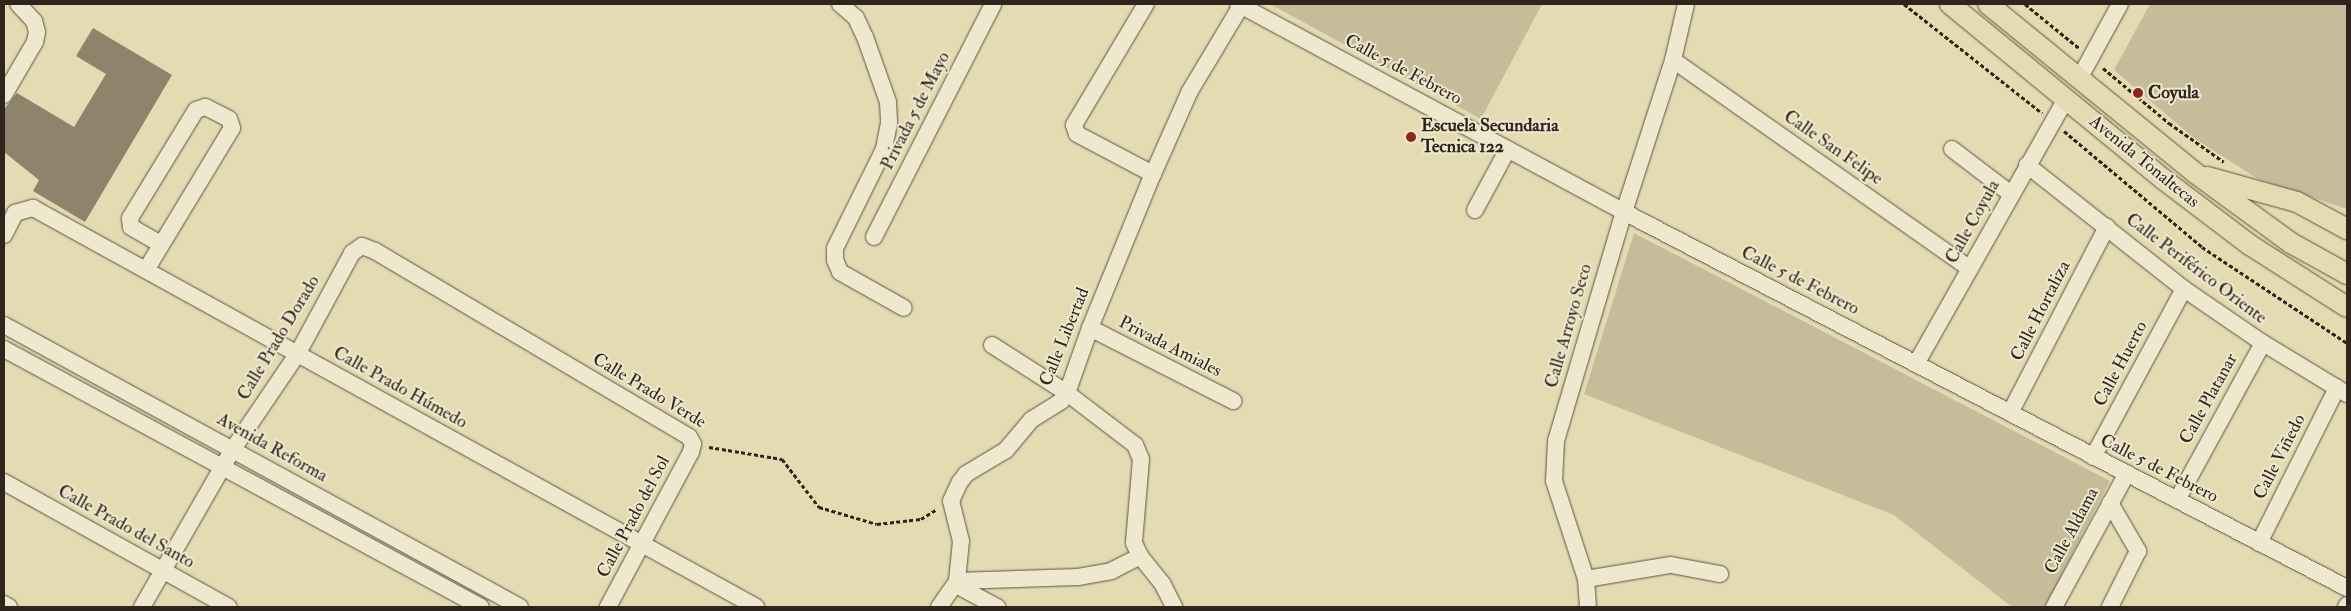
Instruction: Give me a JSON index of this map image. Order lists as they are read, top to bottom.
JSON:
{
  "streets": {
    "main road": ["Avenida Tonaltecas"],
    "street": [
      "Calle 5 de Febrero",
      "Privada 5 de Mayo",
      "Calle San Felipe",
      "Calle Coyula",
      "Calle Periférico Oriente",
      "Calle Hortaliza",
      "Calle Arroyo Seco",
      "Calle Libertad",
      "Calle Prado Dorado",
      "Privada Amiales",
      "Calle Huerto",
      "Calle Prado Húmedo",
      "Calle Prado Verde",
      "Calle Platanar",
      "Avenida Reforma",
      "Calle Viñedo",
      "Calle Prado del Sol",
      "Calle Prado del Santo",
      "Calle Aldama"
    ]
  },
  "crossings": [
    ["Calle 5 de Febrero", "Calle Coyula"],
    ["Calle 5 de Febrero", "Calle Hortaliza"],
    ["Calle 5 de Febrero", "Calle Arroyo Seco"],
    ["Calle 5 de Febrero", "Calle Libertad"],
    ["Calle 5 de Febrero", "Calle Huerto"],
    ["Calle 5 de Febrero", "Calle Platanar"],
    ["Calle 5 de Febrero", "Calle Viñedo"],
    ["Calle 5 de Febrero", "Calle Aldama"],
    ["Calle San Felipe", "Calle Coyula"],
    ["Calle San Felipe", "Calle Arroyo Seco"],
    ["Avenida Tonaltecas", "Calle Coyula"],
    ["Calle Coyula", "Calle Periférico Oriente"],
    ["Calle Periférico Oriente", "Calle Hortaliza"],
    ["Calle Periférico Oriente", "Calle Huerto"],
    ["Calle Periférico Oriente", "Calle Platanar"],
    ["Calle Periférico Oriente", "Calle Viñedo"],
    ["Calle Libertad", "Privada Amiales"],
    ["Calle Prado Dorado", "Calle Prado Húmedo"],
    ["Calle Prado Dorado", "Calle Prado Verde"],
    ["Calle Prado Dorado", "Avenida Reforma"],
    ["Calle Prado Dorado", "Calle Prado del Santo"],
    ["Calle Prado Húmedo", "Calle Prado del Sol"],
    ["Calle Prado Verde", "Calle Prado del Sol"]
  ],
  "places": ["Coyula", "Escuela Secundaria Tecnica 122"]
}
